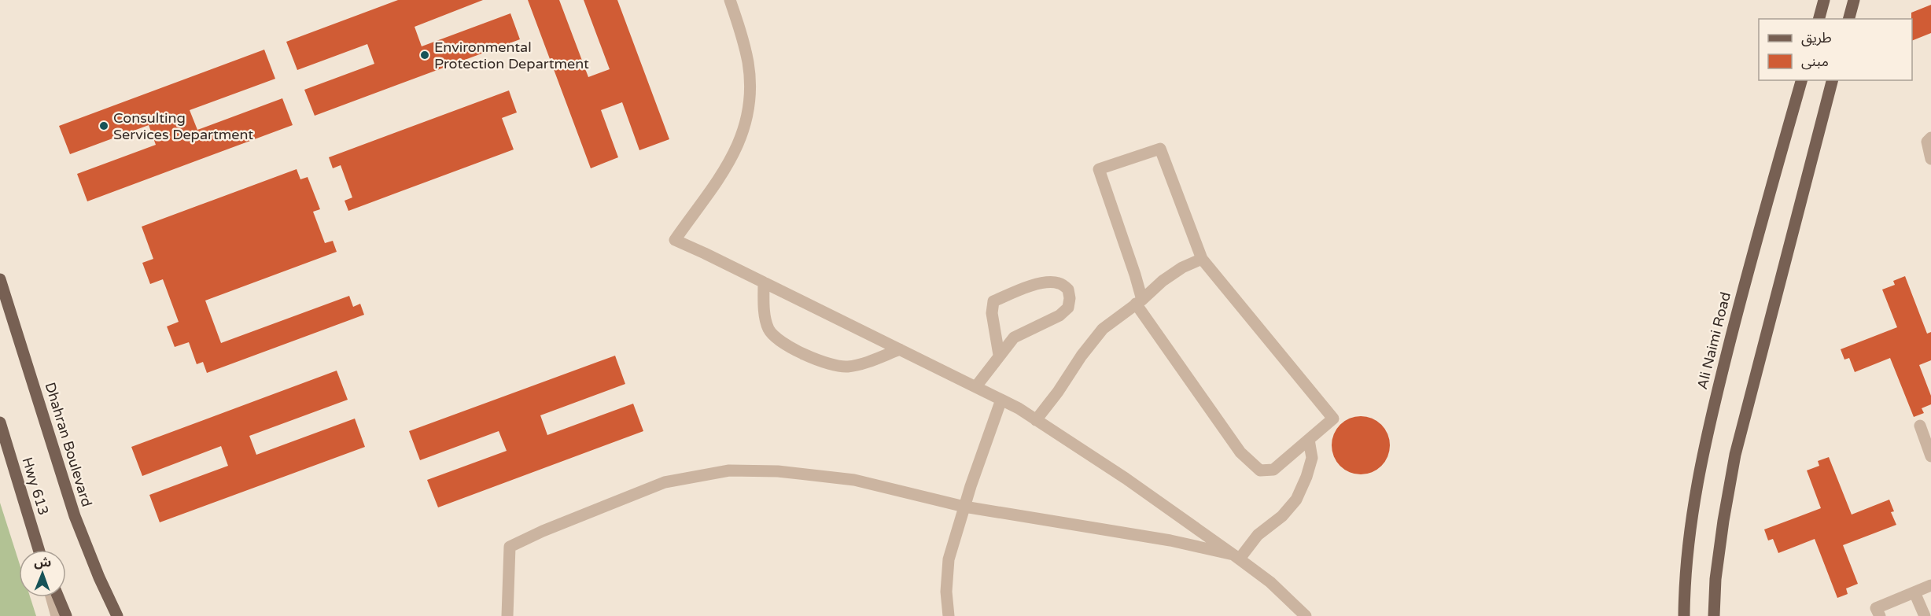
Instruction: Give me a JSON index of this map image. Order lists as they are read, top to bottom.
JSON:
{
  "streets": {
    "main road": ["Ali Naimi Road", "Dhahran Boulevard", "Hwy 613"]
  },
  "places": ["Environmental Protection Department", "Consulting Services Department"],
  "legend": ["طريق", "مبنى"],
  "north": "top"
}
